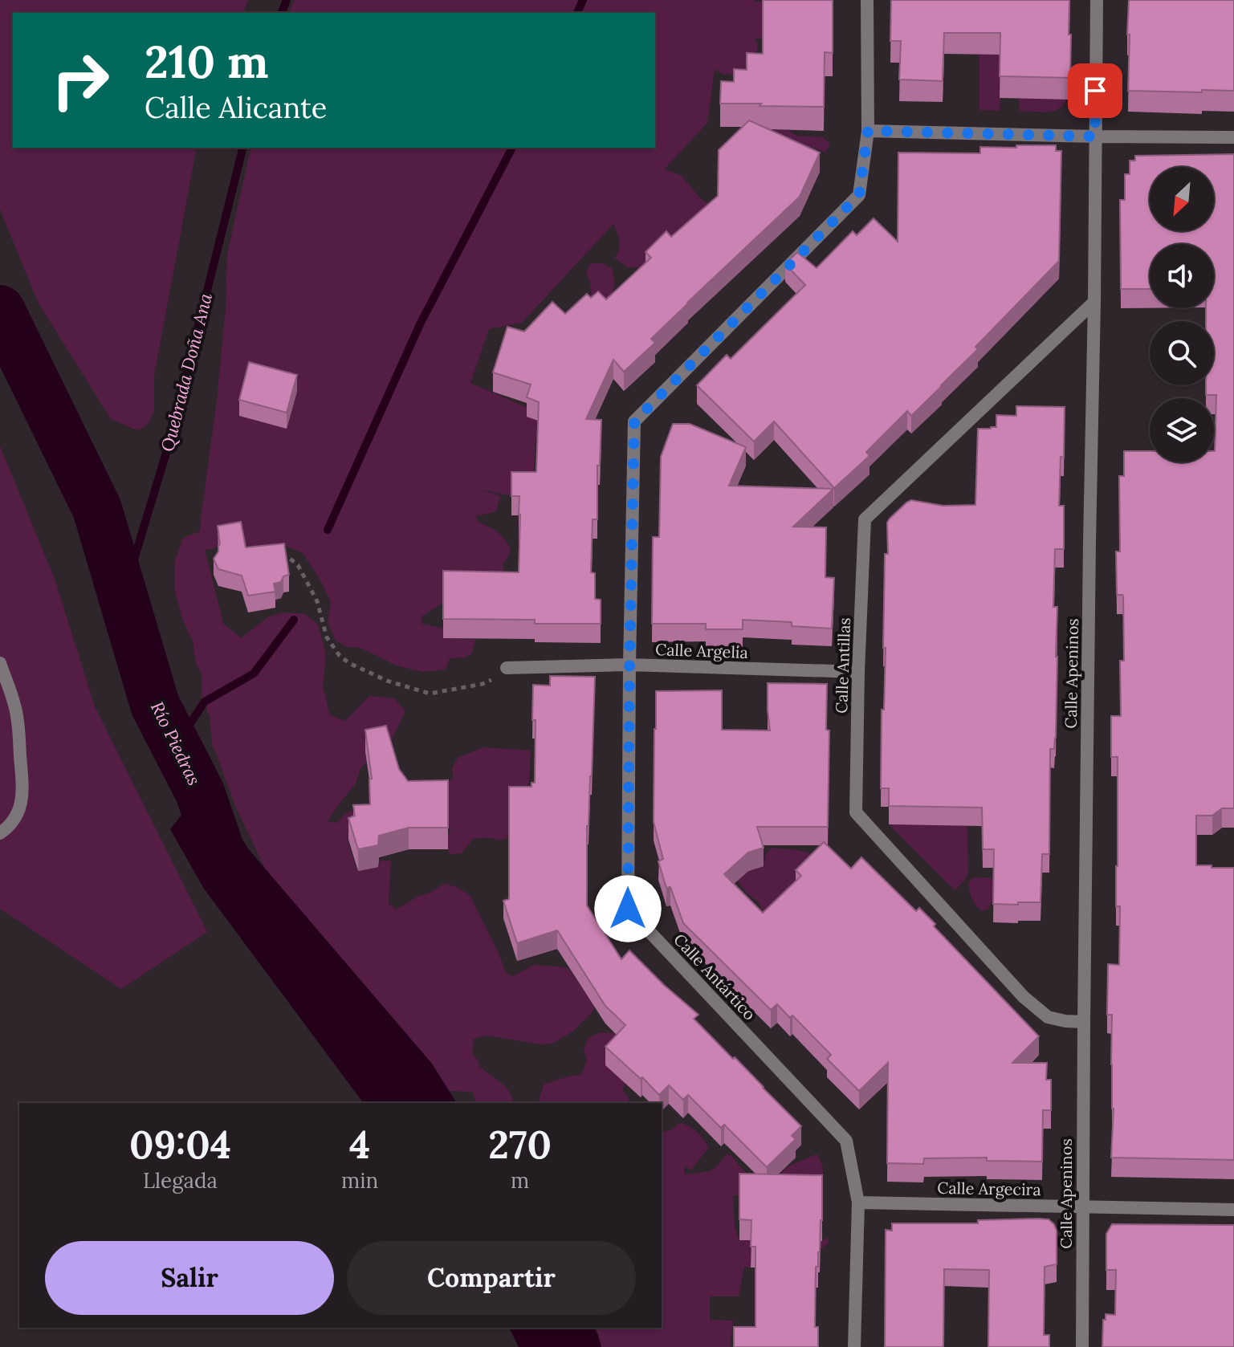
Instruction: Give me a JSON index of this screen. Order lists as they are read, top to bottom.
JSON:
{
  "streets": {
    "street": [
      "Calle Argelia",
      "Calle Antillas",
      "Calle Apeninos",
      "Calle Antártico",
      "Calle Argecira"
    ]
  },
  "crossings": [
    ["Calle Argelia", "Calle Antillas"],
    ["Calle Argelia", "Calle Antártico"],
    ["Calle Antillas", "Calle Apeninos"],
    ["Calle Apeninos", "Calle Argecira"],
    ["Calle Antártico", "Calle Argecira"]
  ],
  "water": ["Quebrada Doña Ana", "Río Piedras"],
  "north": "bottom left",
  "page": {
    "turn": ["210 m", "Calle Alicante"],
    "eta": [
      "09:04",
      "Llegada",
      "4",
      "min",
      "270",
      "m"
    ],
    "buttons": ["Salir", "Compartir"]
  }
}
